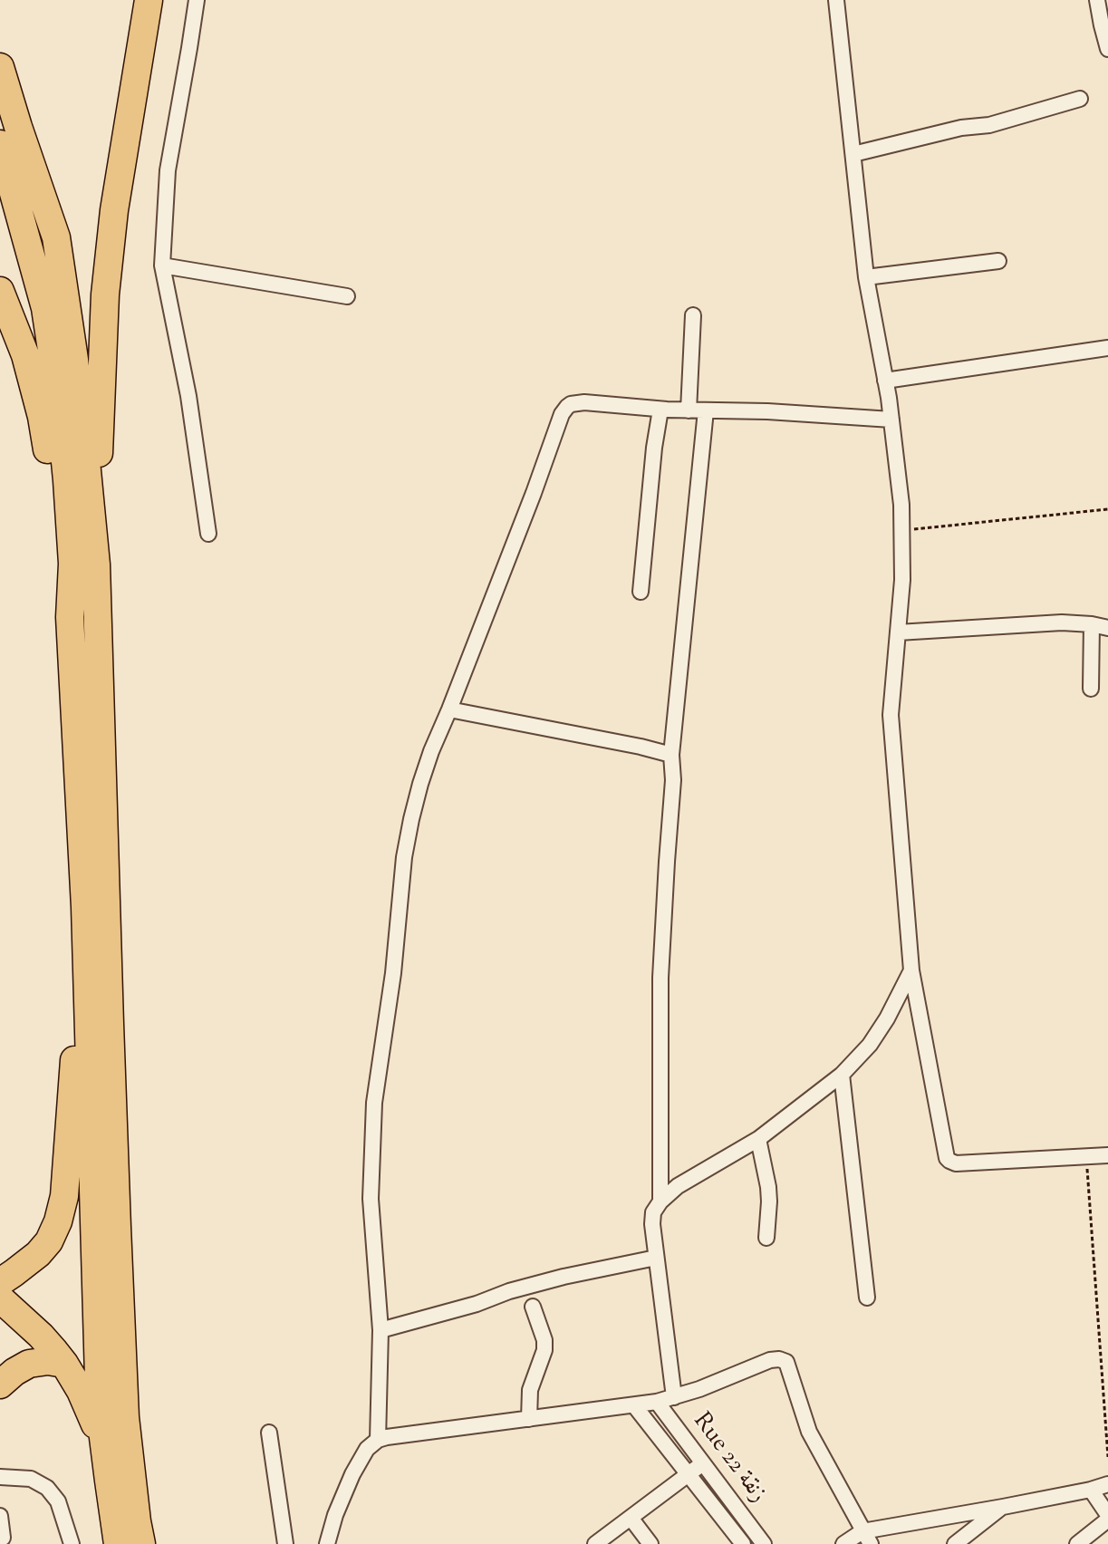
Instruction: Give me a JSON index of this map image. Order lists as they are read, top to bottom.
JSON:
{
  "streets": {
    "street": ["Rue 22 زنقة"]
  }
}
